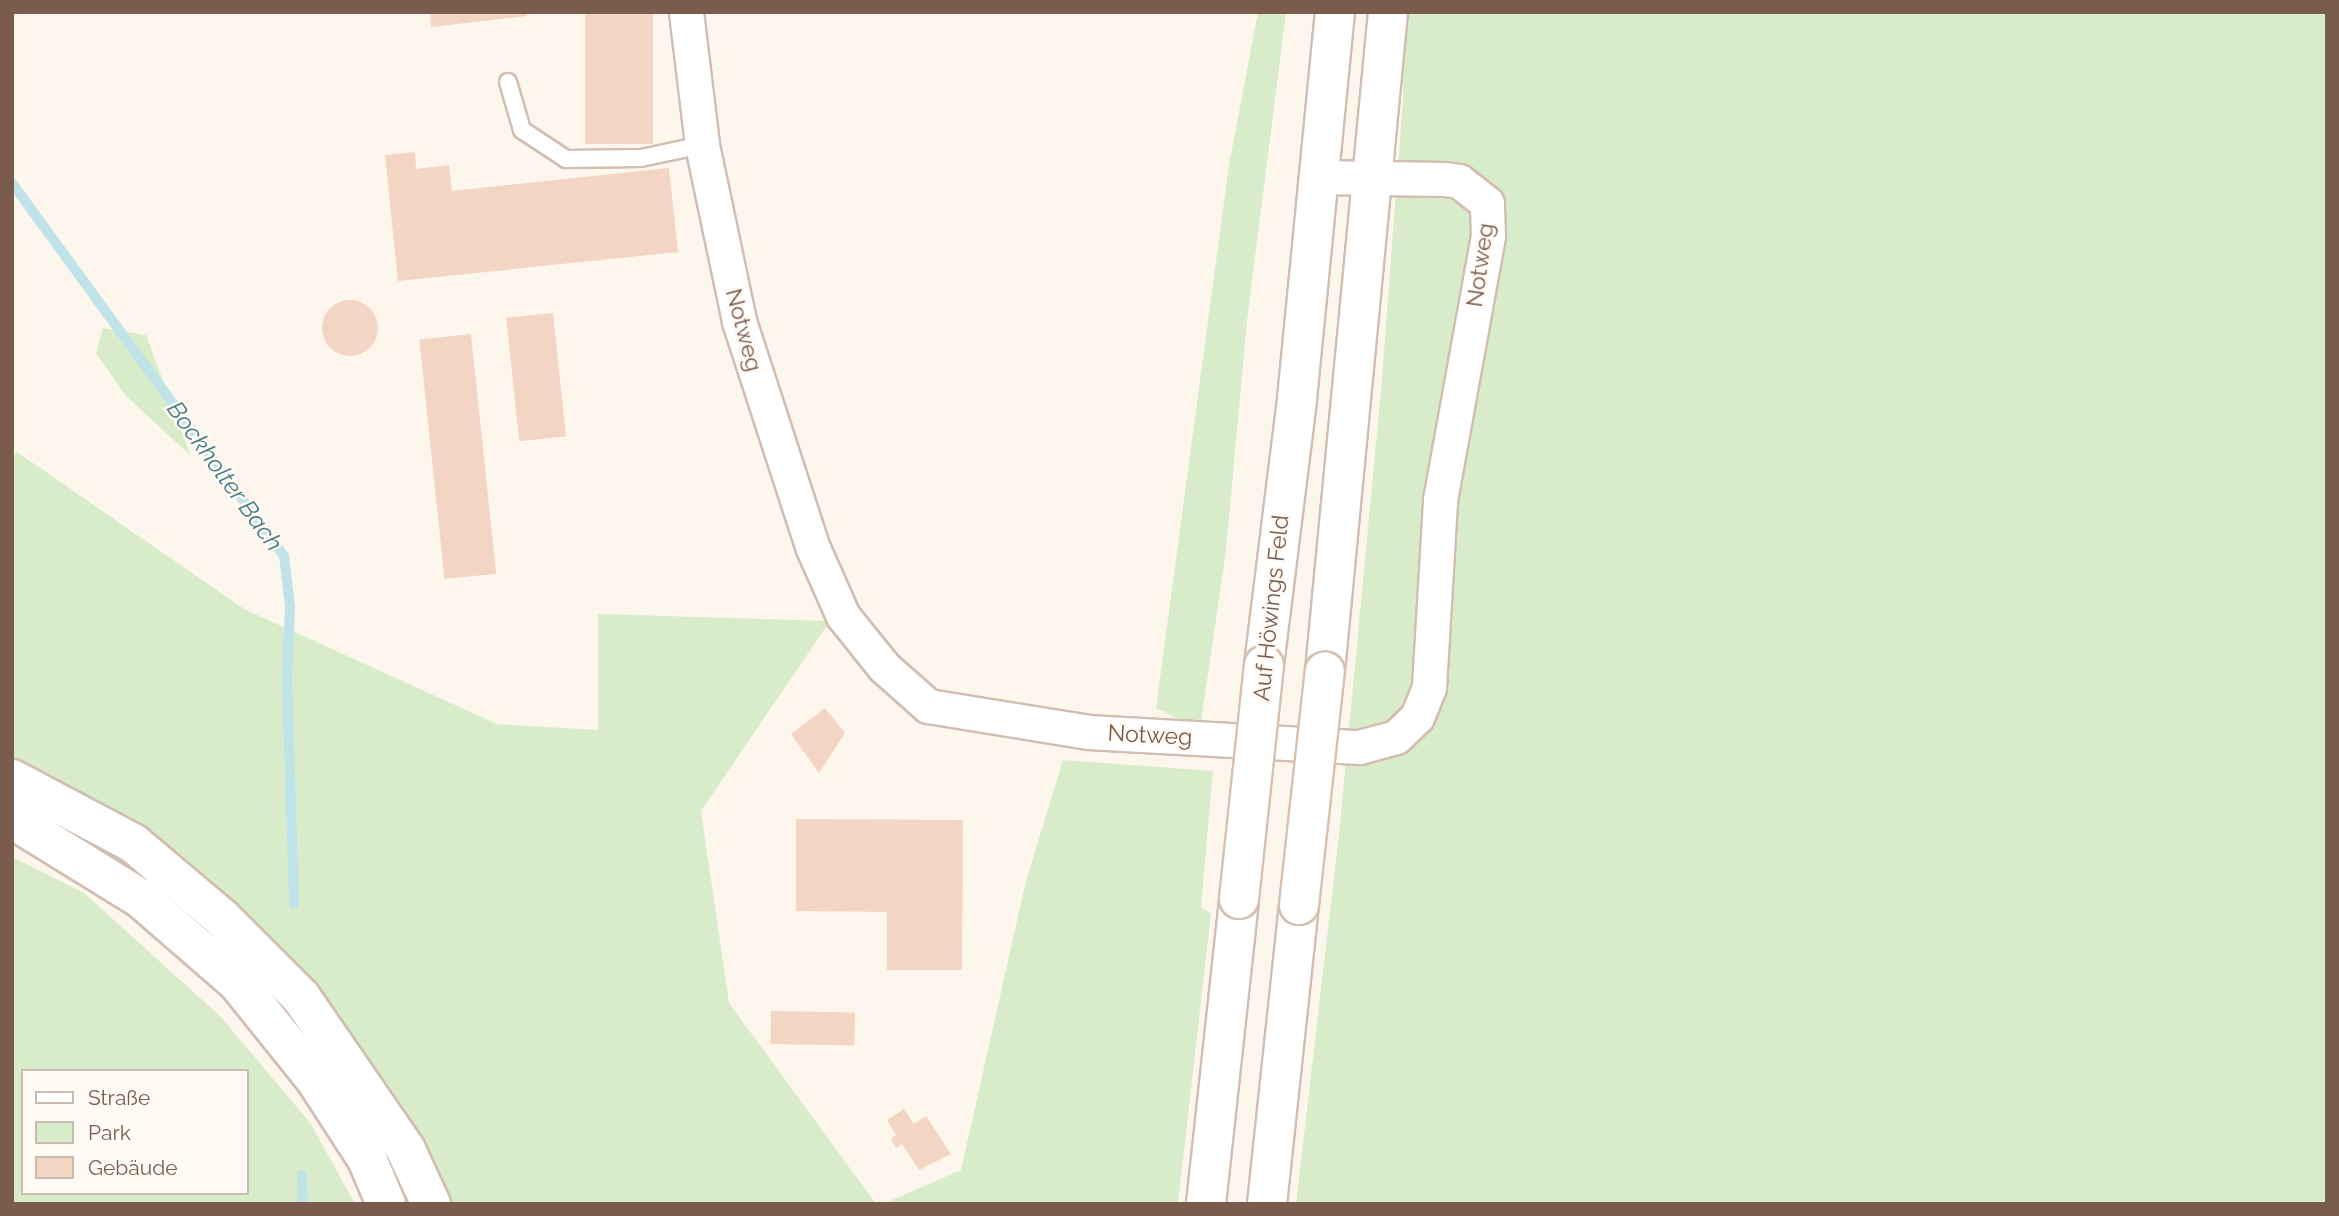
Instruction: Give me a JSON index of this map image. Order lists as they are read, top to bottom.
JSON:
{
  "streets": {
    "main road": ["Auf Höwings Feld"],
    "street": ["Notweg"]
  },
  "crossings": [
    ["Notweg", "Auf Höwings Feld"]
  ],
  "water": ["Bockholter Bach"],
  "legend": ["Straße", "Park", "Gebäude"]
}
